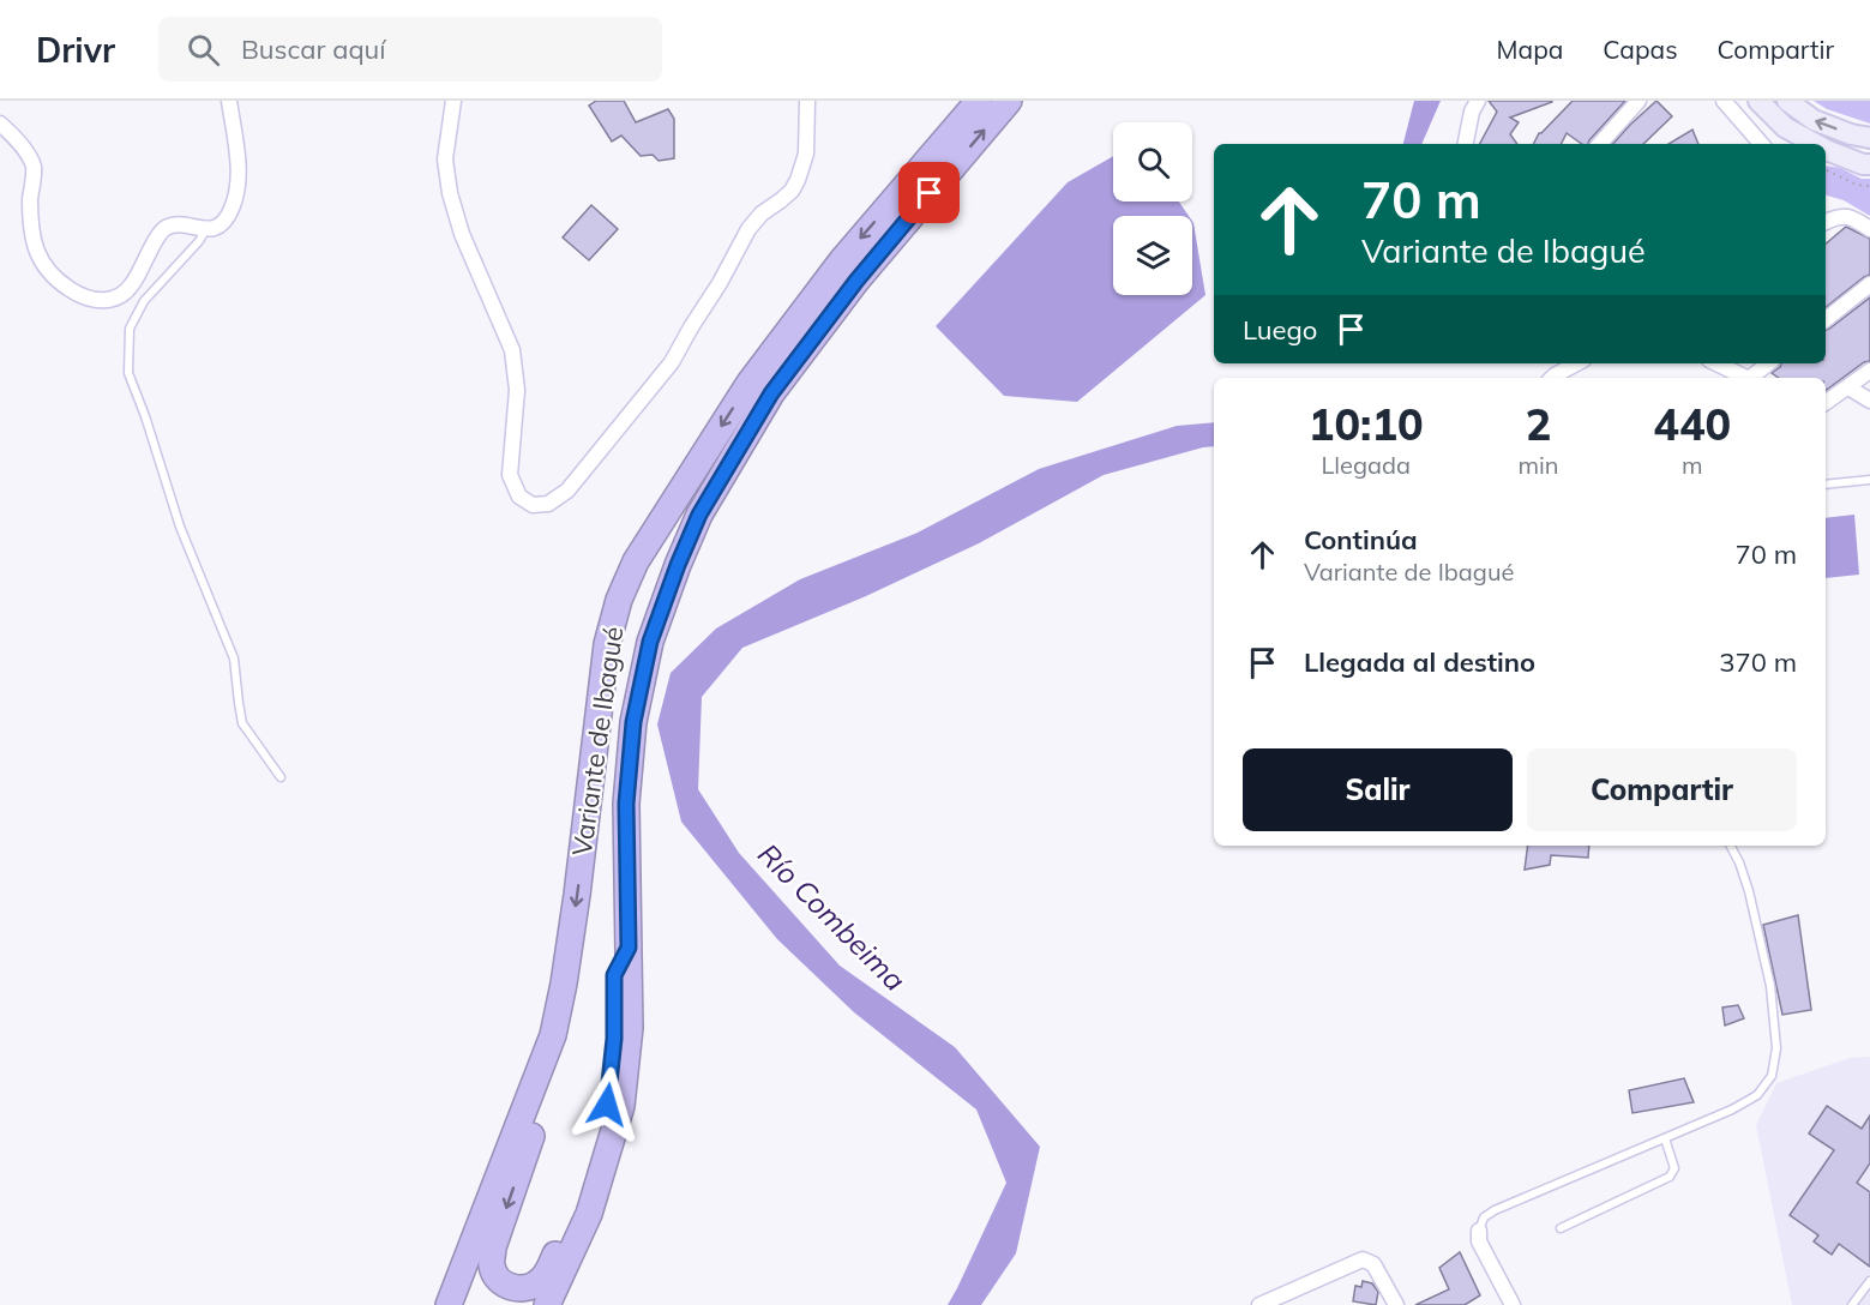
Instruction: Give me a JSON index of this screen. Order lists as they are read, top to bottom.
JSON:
{
  "streets": {
    "highway": ["Variante de Ibagué"]
  },
  "water": ["Río Combeima"],
  "page": {
    "header": "Drivr",
    "search": "Buscar aquí",
    "nav": ["Mapa", "Capas", "Compartir"],
    "turn": ["70 m", "Variante de Ibagué"],
    "then": "Luego",
    "eta": [
      "10:10",
      "Llegada",
      "2",
      "min",
      "440",
      "m"
    ],
    "list": [
      {
        "name": "Continúa",
        "note": "Variante de Ibagué",
        "value": "70 m"
      },
      {
        "name": "Llegada al destino",
        "value": "370 m"
      }
    ],
    "buttons": ["Salir", "Compartir"]
  }
}
